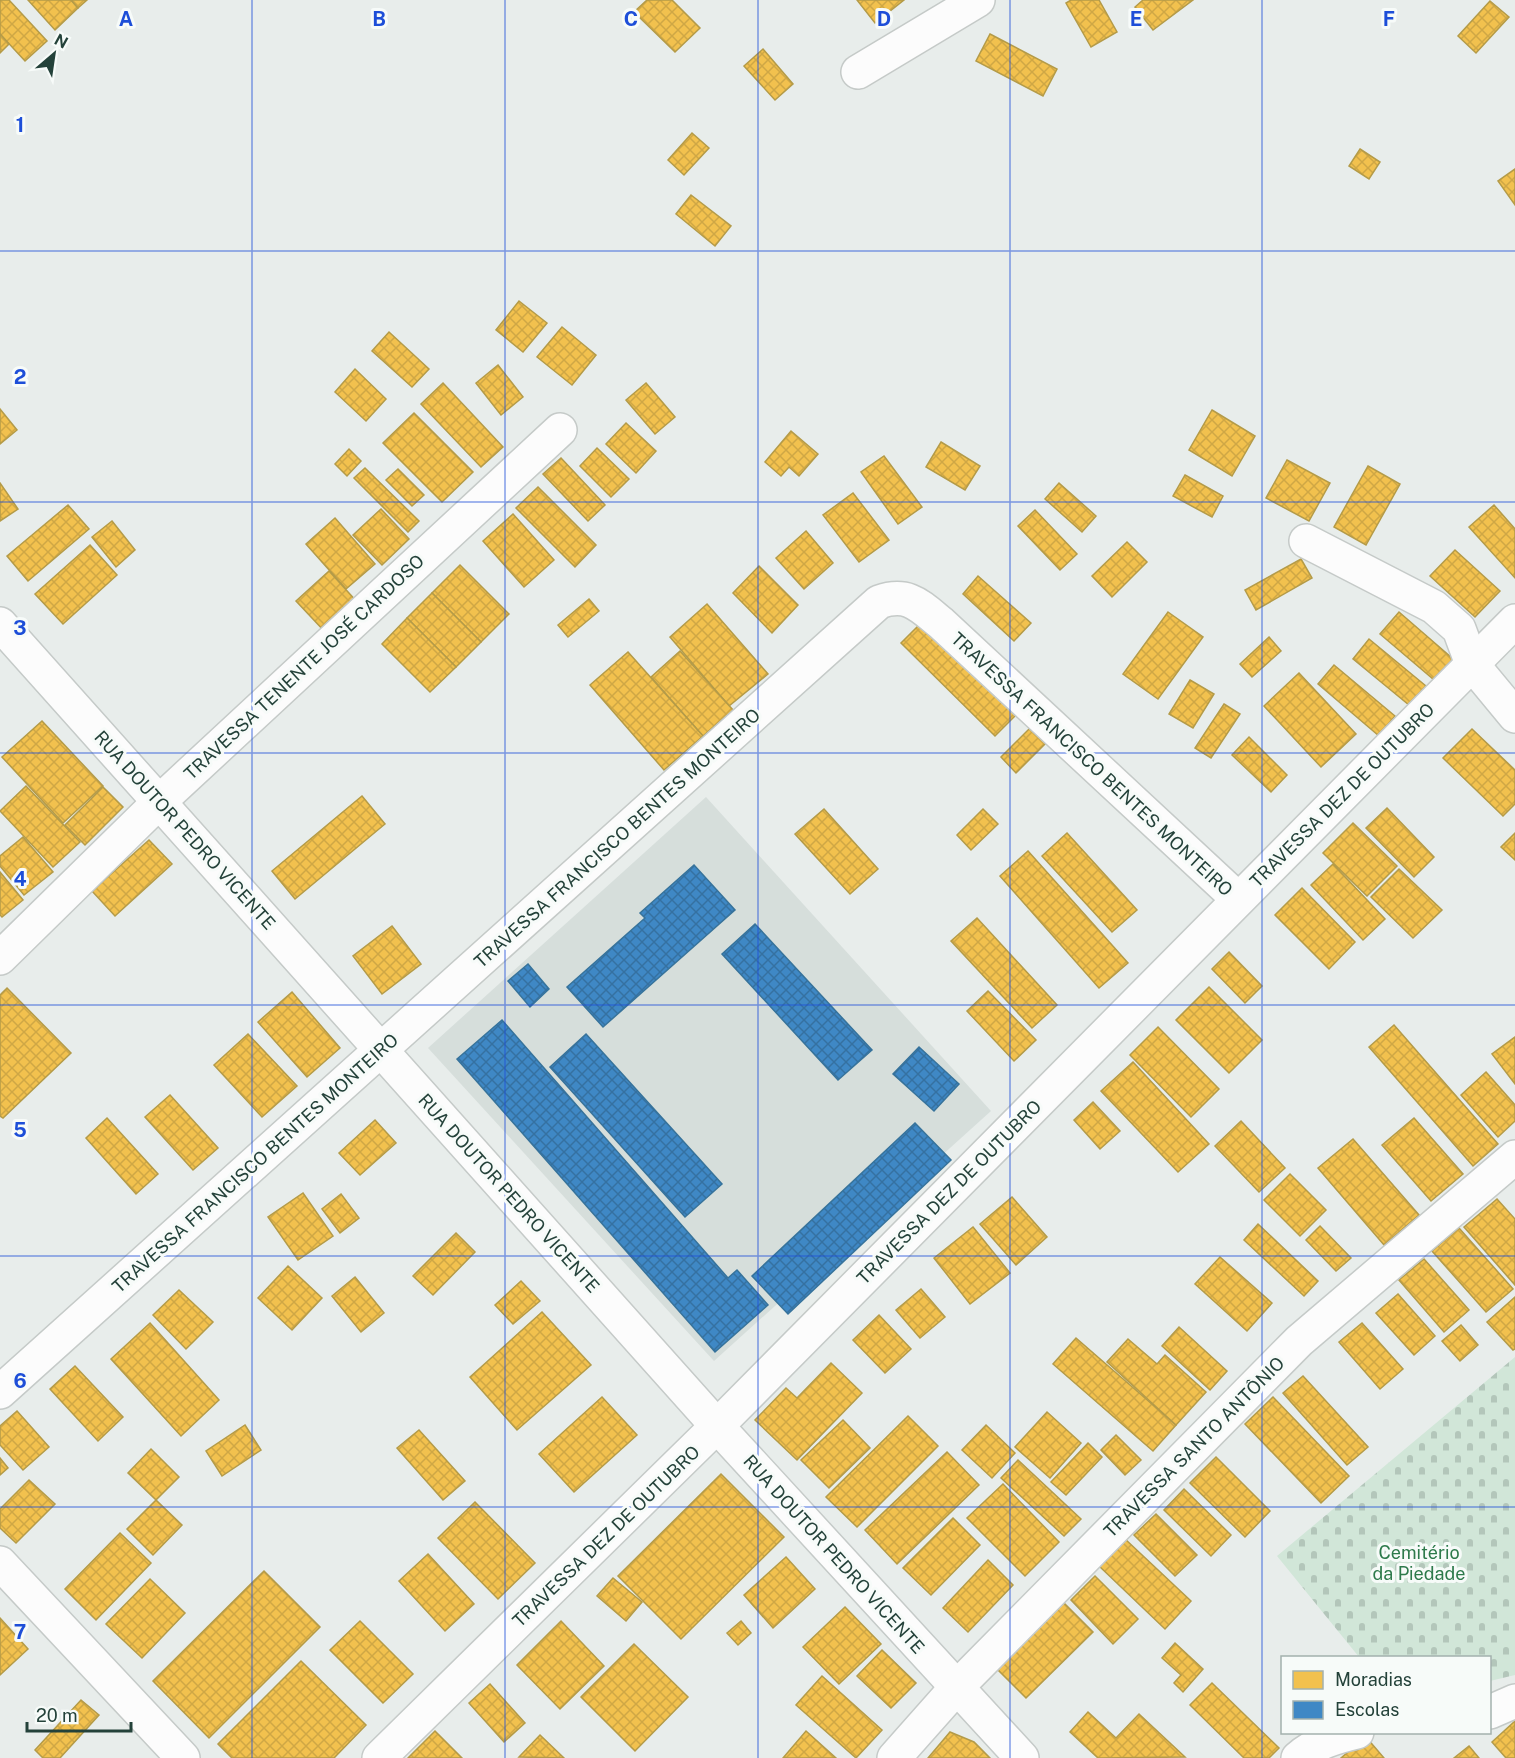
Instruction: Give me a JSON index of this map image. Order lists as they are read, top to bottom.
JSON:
{
  "streets": {
    "street": [
      "TRAVESSA TENENTE JOSÉ CARDOSO",
      "TRAVESSA FRANCISCO BENTES MONTEIRO",
      "TRAVESSA DEZ DE OUTUBRO",
      "RUA DOUTOR PEDRO VICENTE",
      "TRAVESSA SANTO ANTÔNIO"
    ]
  },
  "crossings": [
    ["TRAVESSA TENENTE JOSÉ CARDOSO", "RUA DOUTOR PEDRO VICENTE"],
    ["TRAVESSA FRANCISCO BENTES MONTEIRO", "TRAVESSA DEZ DE OUTUBRO"],
    ["TRAVESSA FRANCISCO BENTES MONTEIRO", "RUA DOUTOR PEDRO VICENTE"],
    ["TRAVESSA DEZ DE OUTUBRO", "RUA DOUTOR PEDRO VICENTE"],
    ["RUA DOUTOR PEDRO VICENTE", "TRAVESSA SANTO ANTÔNIO"]
  ],
  "parks": ["Cemitério da Piedade"],
  "legend": ["Moradias", "Escolas"],
  "scale_bar": "20 m",
  "north": "top right",
  "grid": {
    "columns": [
      "A",
      "B",
      "C",
      "D",
      "E",
      "F"
    ],
    "rows": [
      "1",
      "2",
      "3",
      "4",
      "5",
      "6",
      "7"
    ]
  }
}
